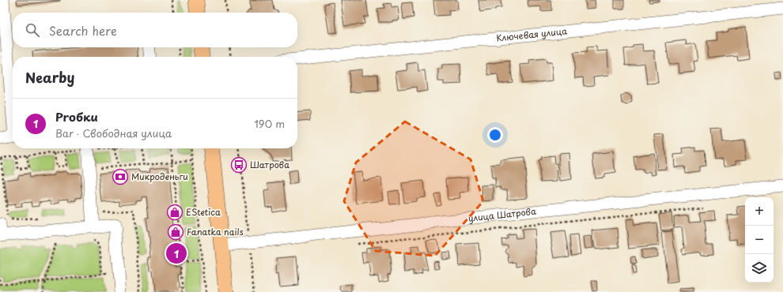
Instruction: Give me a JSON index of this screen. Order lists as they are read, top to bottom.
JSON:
{
  "streets": {
    "street": ["Ключевая улица", "улица Шатрова"]
  },
  "places": {
    "bus stop": ["Шатрова"],
    "bank": ["Микроденьги"],
    "shop": ["EStetica", "Fanatka nails"]
  },
  "page": {
    "search": "Search here",
    "heading": "Nearby",
    "list": [
      {
        "mark": "1",
        "name": "Proбки",
        "note": "Bar · Свободная улица",
        "value": "190 m"
      }
    ],
    "map_buttons": ["+", "−"],
    "pins": "1"
  }
}
